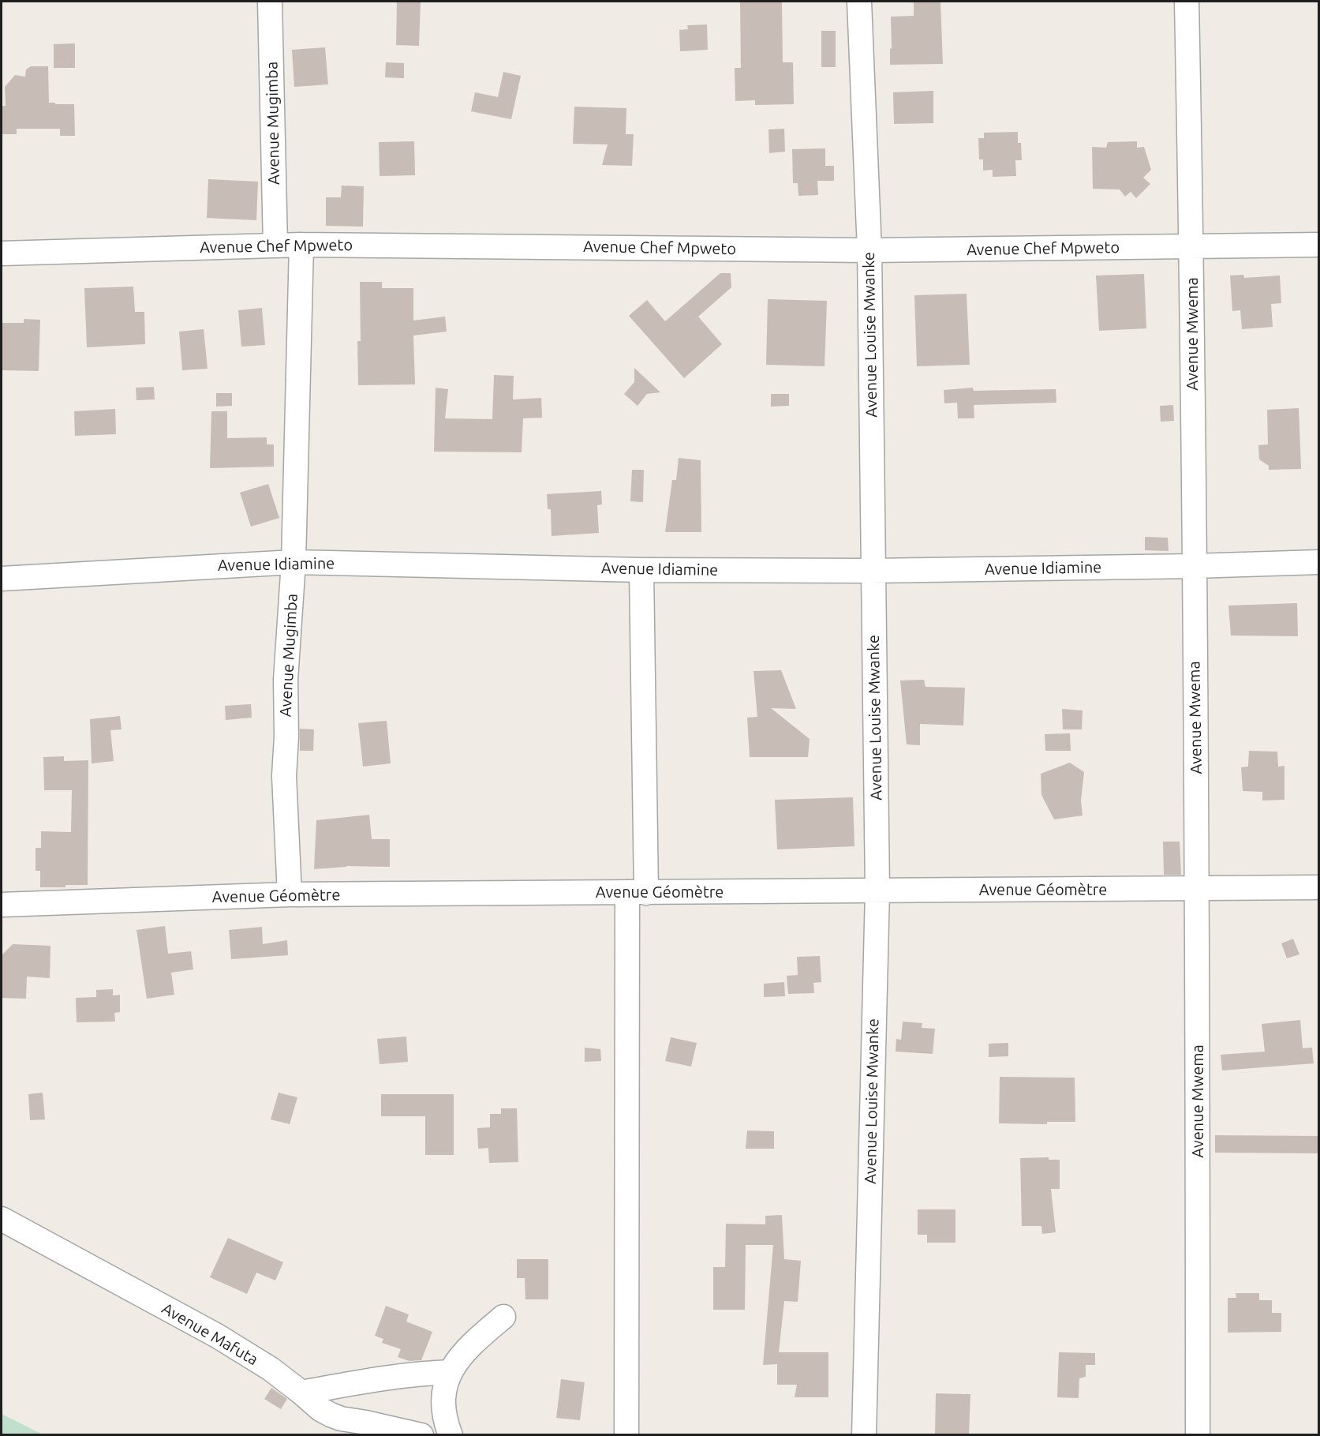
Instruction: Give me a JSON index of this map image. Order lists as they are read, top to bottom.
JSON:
{
  "streets": {
    "street": [
      "Avenue Mugimba",
      "Avenue Chef Mpweto",
      "Avenue Mwema",
      "Avenue Louise Mwanke",
      "Avenue Idiamine",
      "Avenue Géomètre",
      "Avenue Mafuta"
    ]
  },
  "crossings": [
    ["Avenue Mugimba", "Avenue Chef Mpweto"],
    ["Avenue Mugimba", "Avenue Idiamine"],
    ["Avenue Mugimba", "Avenue Géomètre"],
    ["Avenue Chef Mpweto", "Avenue Mwema"],
    ["Avenue Chef Mpweto", "Avenue Louise Mwanke"],
    ["Avenue Mwema", "Avenue Idiamine"],
    ["Avenue Mwema", "Avenue Géomètre"],
    ["Avenue Louise Mwanke", "Avenue Idiamine"],
    ["Avenue Louise Mwanke", "Avenue Géomètre"]
  ]
}
